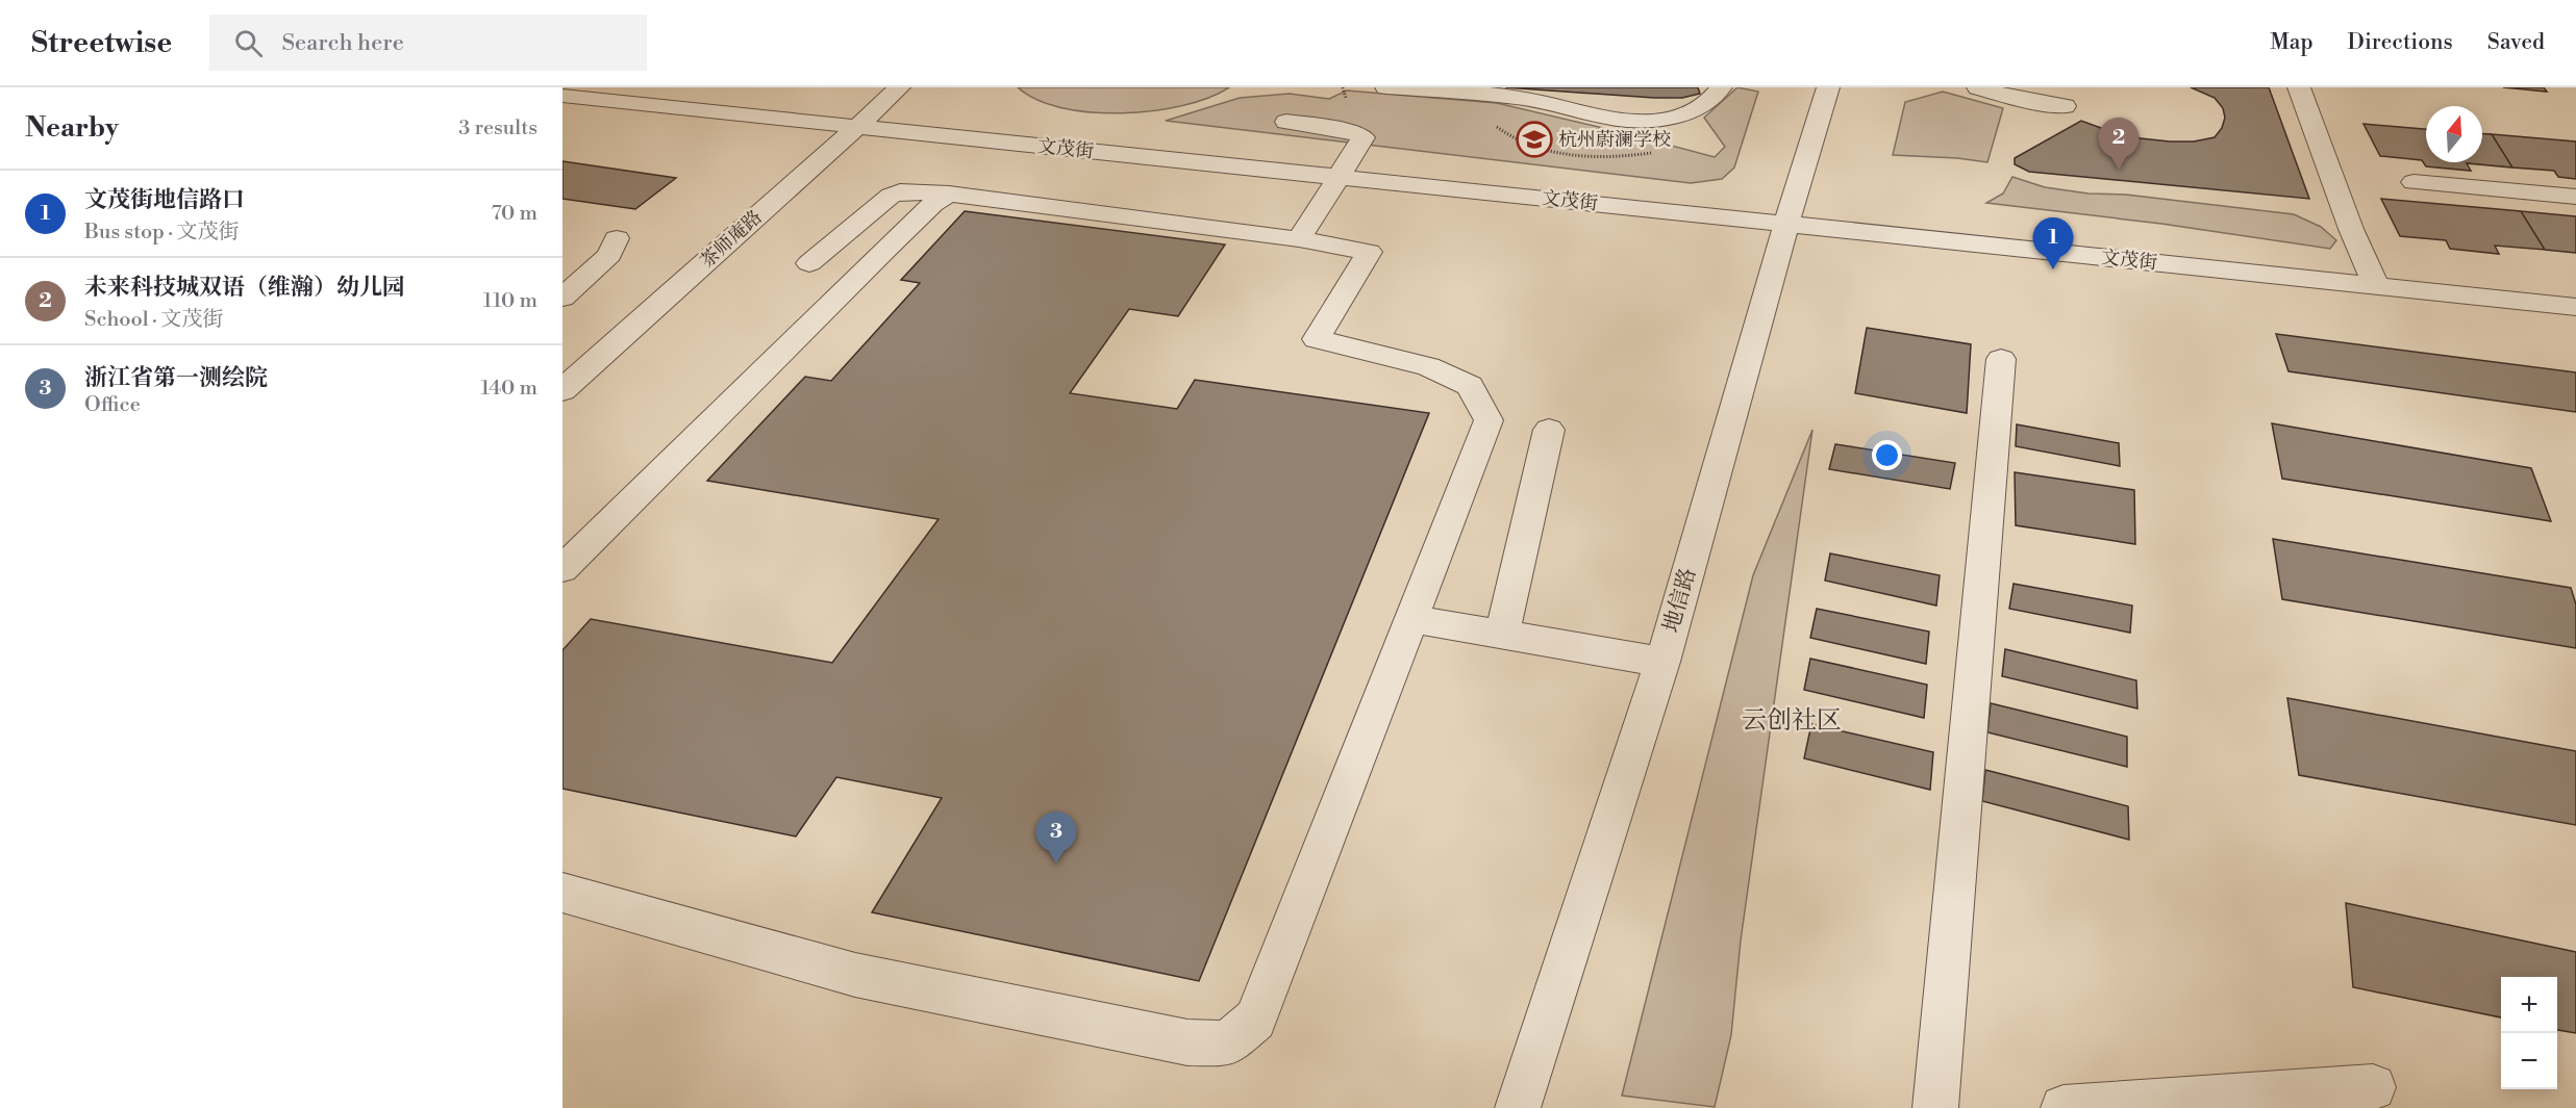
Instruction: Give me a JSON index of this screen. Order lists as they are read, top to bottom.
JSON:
{
  "streets": {
    "street": ["文茂街", "茶师庵路", "地信路"]
  },
  "crossings": [
    ["文茂街", "茶师庵路"],
    ["文茂街", "地信路"]
  ],
  "districts": ["云创社区"],
  "places": {
    "school or university": ["杭州蔚澜学校"]
  },
  "north": "top",
  "page": {
    "header": "Streetwise",
    "search": "Search here",
    "nav": ["Map", "Directions", "Saved"],
    "heading": ["Nearby", "3 results"],
    "pins": ["2", "1", "3"],
    "list": [
      {
        "mark": "1",
        "name": "文茂街地信路口",
        "note": "Bus stop · 文茂街",
        "value": "70 m"
      },
      {
        "mark": "2",
        "name": "未来科技城双语（维瀚）幼儿园",
        "note": "School · 文茂街",
        "value": "110 m"
      },
      {
        "mark": "3",
        "name": "浙江省第一测绘院",
        "note": "Office",
        "value": "140 m"
      }
    ],
    "map_buttons": ["+", "−"]
  }
}
